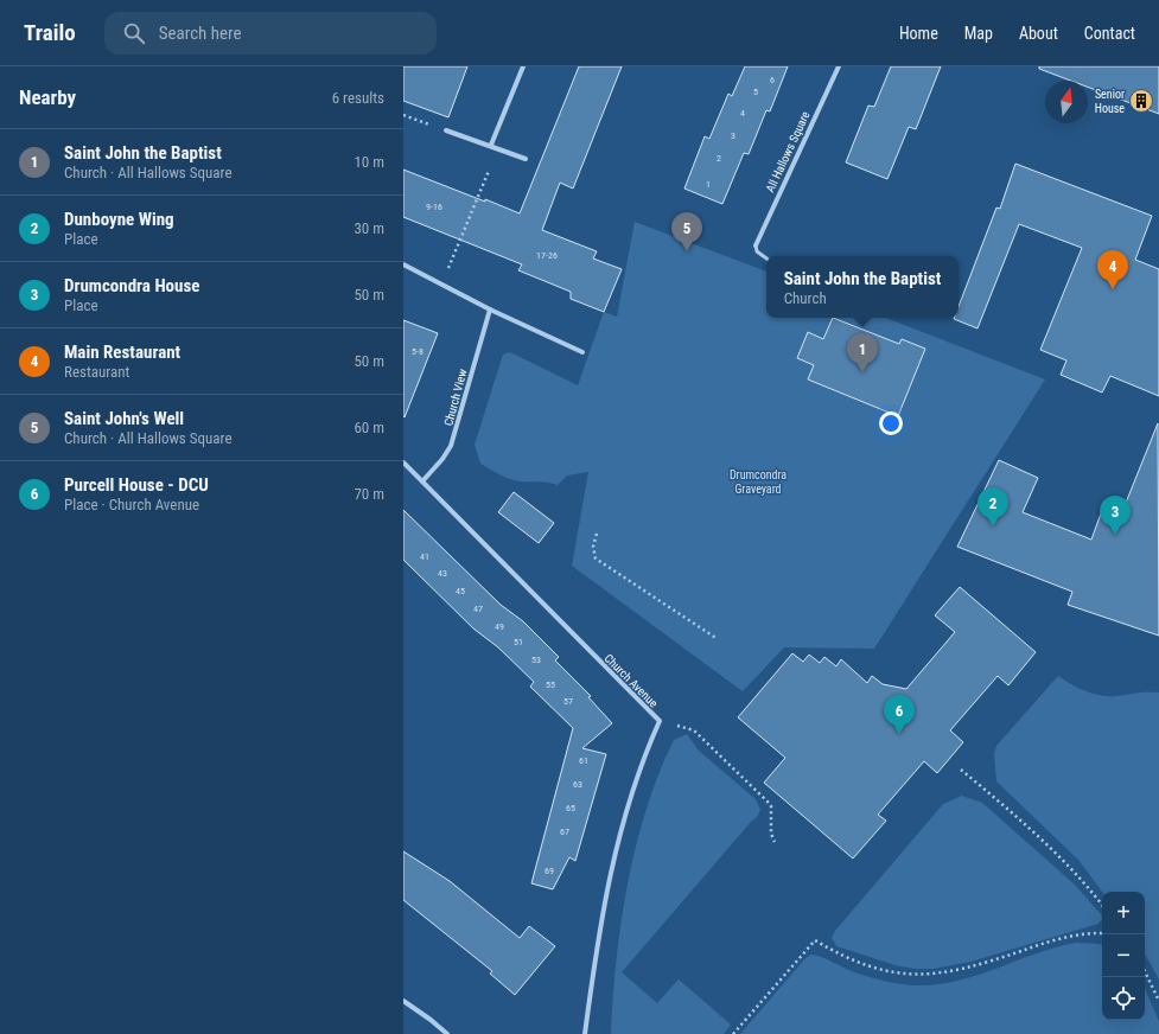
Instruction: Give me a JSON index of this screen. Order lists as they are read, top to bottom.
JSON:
{
  "streets": {
    "street": ["All Hallows Square", "Church View", "Church Avenue"]
  },
  "crossings": [
    ["Church View", "Church Avenue"]
  ],
  "parks": ["Drumcondra Graveyard"],
  "places": {
    "building": ["Senior House"]
  },
  "house_numbers": [
    "6",
    "5",
    "4",
    "3",
    "2",
    "1",
    "9-16",
    "17-26",
    "5-8",
    "41",
    "43",
    "45",
    "47",
    "49",
    "51",
    "53",
    "55",
    "57",
    "61",
    "63",
    "65",
    "67",
    "69"
  ],
  "north": "top",
  "page": {
    "header": "Trailo",
    "search": "Search here",
    "nav": [
      "Home",
      "Map",
      "About",
      "Contact"
    ],
    "heading": ["Nearby", "6 results"],
    "list": [
      {
        "mark": "1",
        "name": "Saint John the Baptist",
        "note": "Church · All Hallows Square",
        "value": "10 m"
      },
      {
        "mark": "2",
        "name": "Dunboyne Wing",
        "note": "Place",
        "value": "30 m"
      },
      {
        "mark": "3",
        "name": "Drumcondra House",
        "note": "Place",
        "value": "50 m"
      },
      {
        "mark": "4",
        "name": "Main Restaurant",
        "note": "Restaurant",
        "value": "50 m"
      },
      {
        "mark": "5",
        "name": "Saint John's Well",
        "note": "Church · All Hallows Square",
        "value": "60 m"
      },
      {
        "mark": "6",
        "name": "Purcell House - DCU",
        "note": "Place · Church Avenue",
        "value": "70 m"
      }
    ],
    "pins": [
      "5",
      "4",
      "1",
      "2",
      "3",
      "6"
    ],
    "popup": ["Saint John the Baptist", "Church"],
    "map_buttons": ["+", "−"]
  }
}
